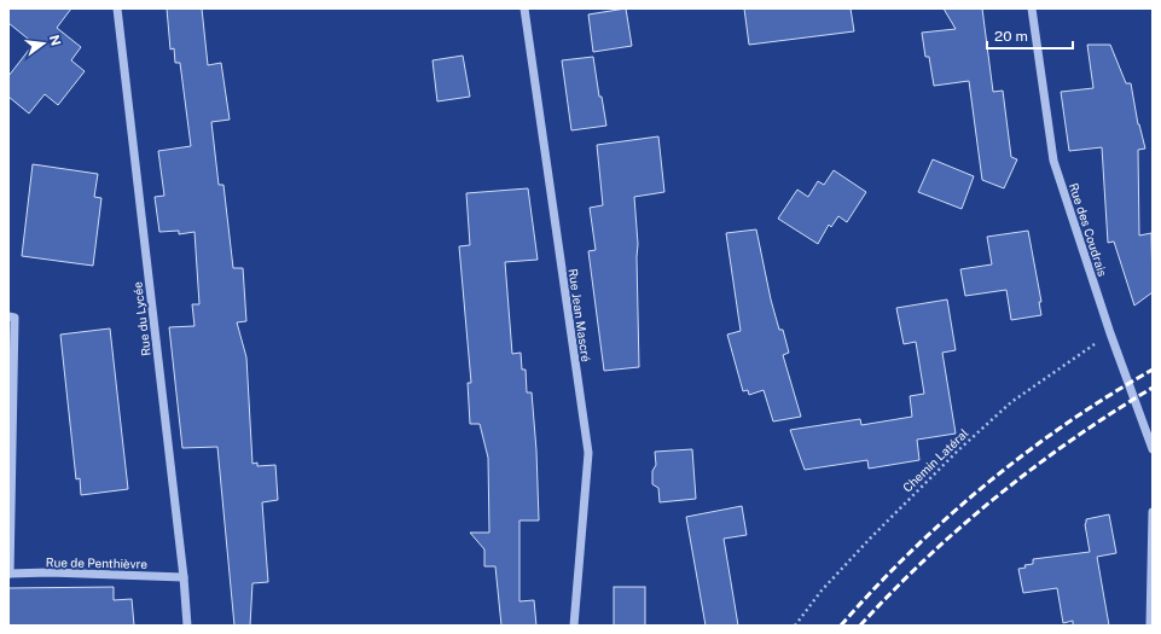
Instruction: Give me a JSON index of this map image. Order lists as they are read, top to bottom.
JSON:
{
  "streets": {
    "street": [
      "Rue des Coudrais",
      "Rue Jean Mascré",
      "Rue du Lycée",
      "Rue de Penthièvre"
    ],
    "path": ["Chemin Latéral"]
  },
  "crossings": [
    ["Rue des Coudrais", "Chemin Latéral"],
    ["Rue du Lycée", "Rue de Penthièvre"]
  ],
  "scale_bar": "20 m",
  "north": "right"
}
